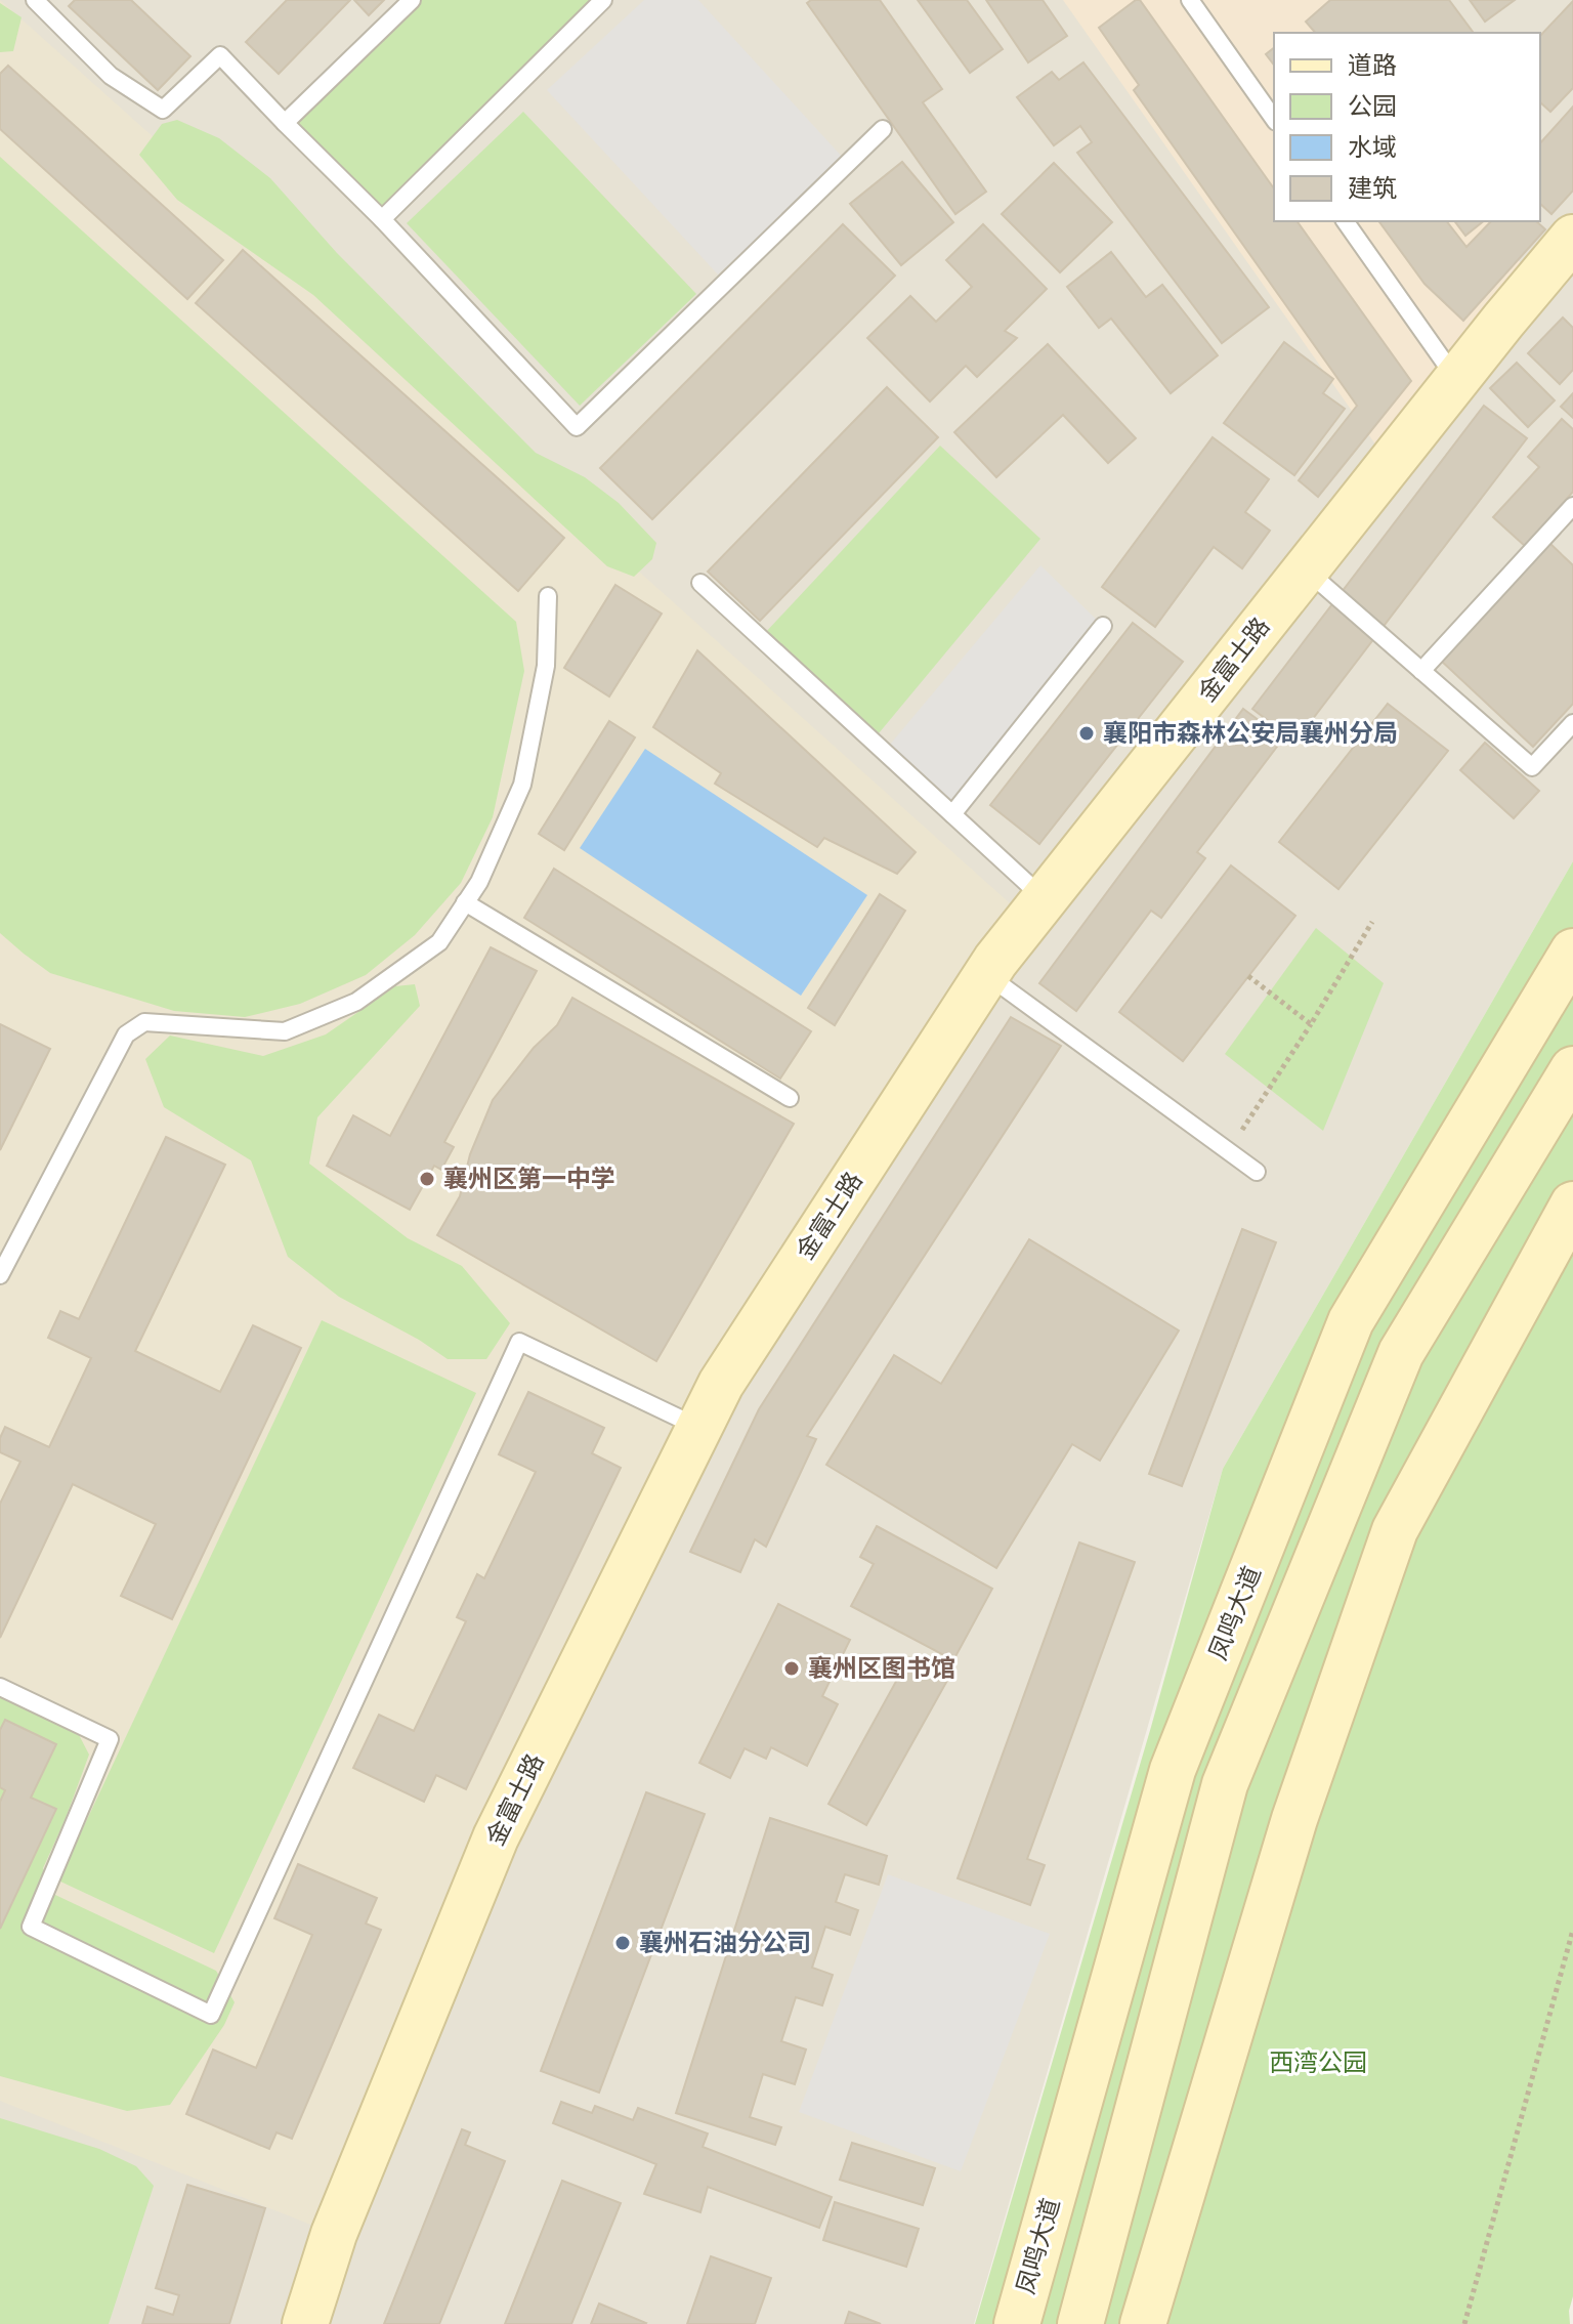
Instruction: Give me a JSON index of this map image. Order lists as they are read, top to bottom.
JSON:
{
  "streets": {
    "street": ["金富士路", "凤鸣大道"]
  },
  "parks": ["西湾公园"],
  "places": [
    "襄阳市森林公安局襄州分局",
    "襄州区第一中学",
    "襄州区图书馆",
    "襄州石油分公司"
  ],
  "legend": [
    "道路",
    "公园",
    "水域",
    "建筑"
  ]
}
